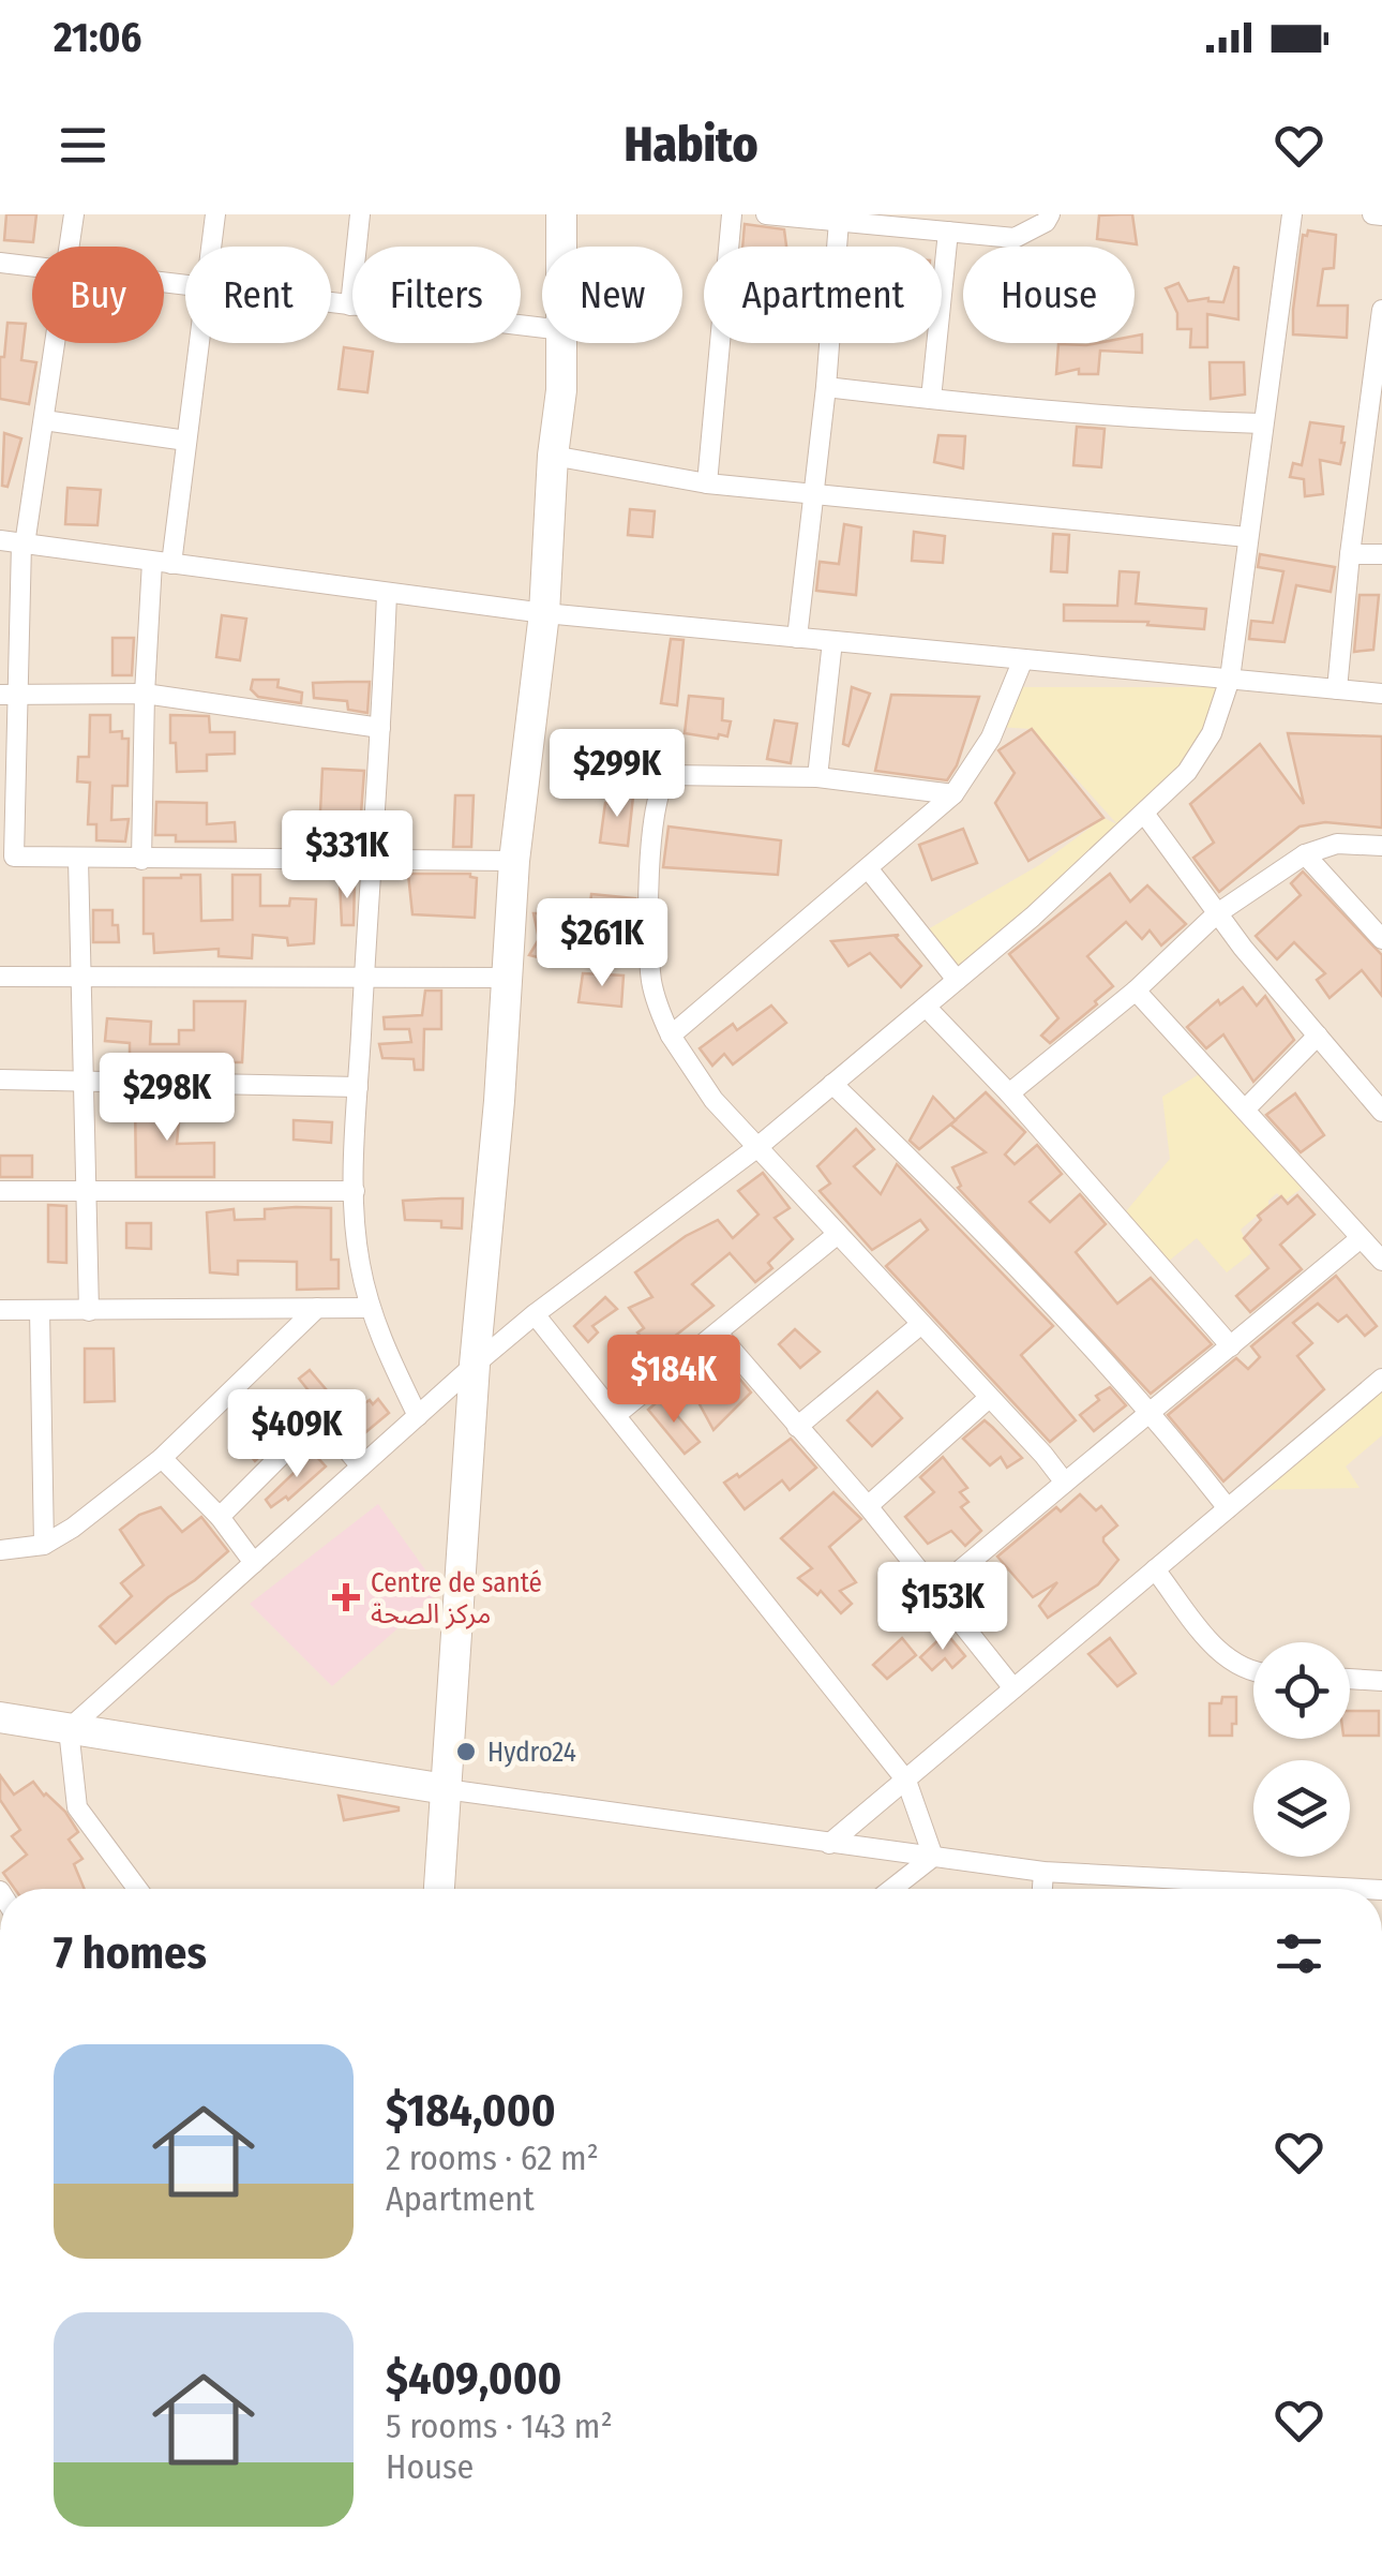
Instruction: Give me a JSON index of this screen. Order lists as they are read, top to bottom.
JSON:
{
  "places": {
    "health": ["Centre de santé مركز الصحة"],
    "other": ["Hydro24"]
  },
  "page": {
    "status": "21:06",
    "header": "Habito",
    "chip": [
      "Buy",
      "Rent",
      "Filters",
      "New",
      "Apartment",
      "House"
    ],
    "price": [
      "$299K",
      "$331K",
      "$261K",
      "$298K",
      "$184K",
      "$409K",
      "$153K"
    ],
    "heading": "7 homes",
    "list": [
      {
        "name": "$184,000",
        "note": "2 rooms · 62 m² · Apartment"
      },
      {
        "name": "$409,000",
        "note": "5 rooms · 143 m² · House"
      }
    ]
  }
}
